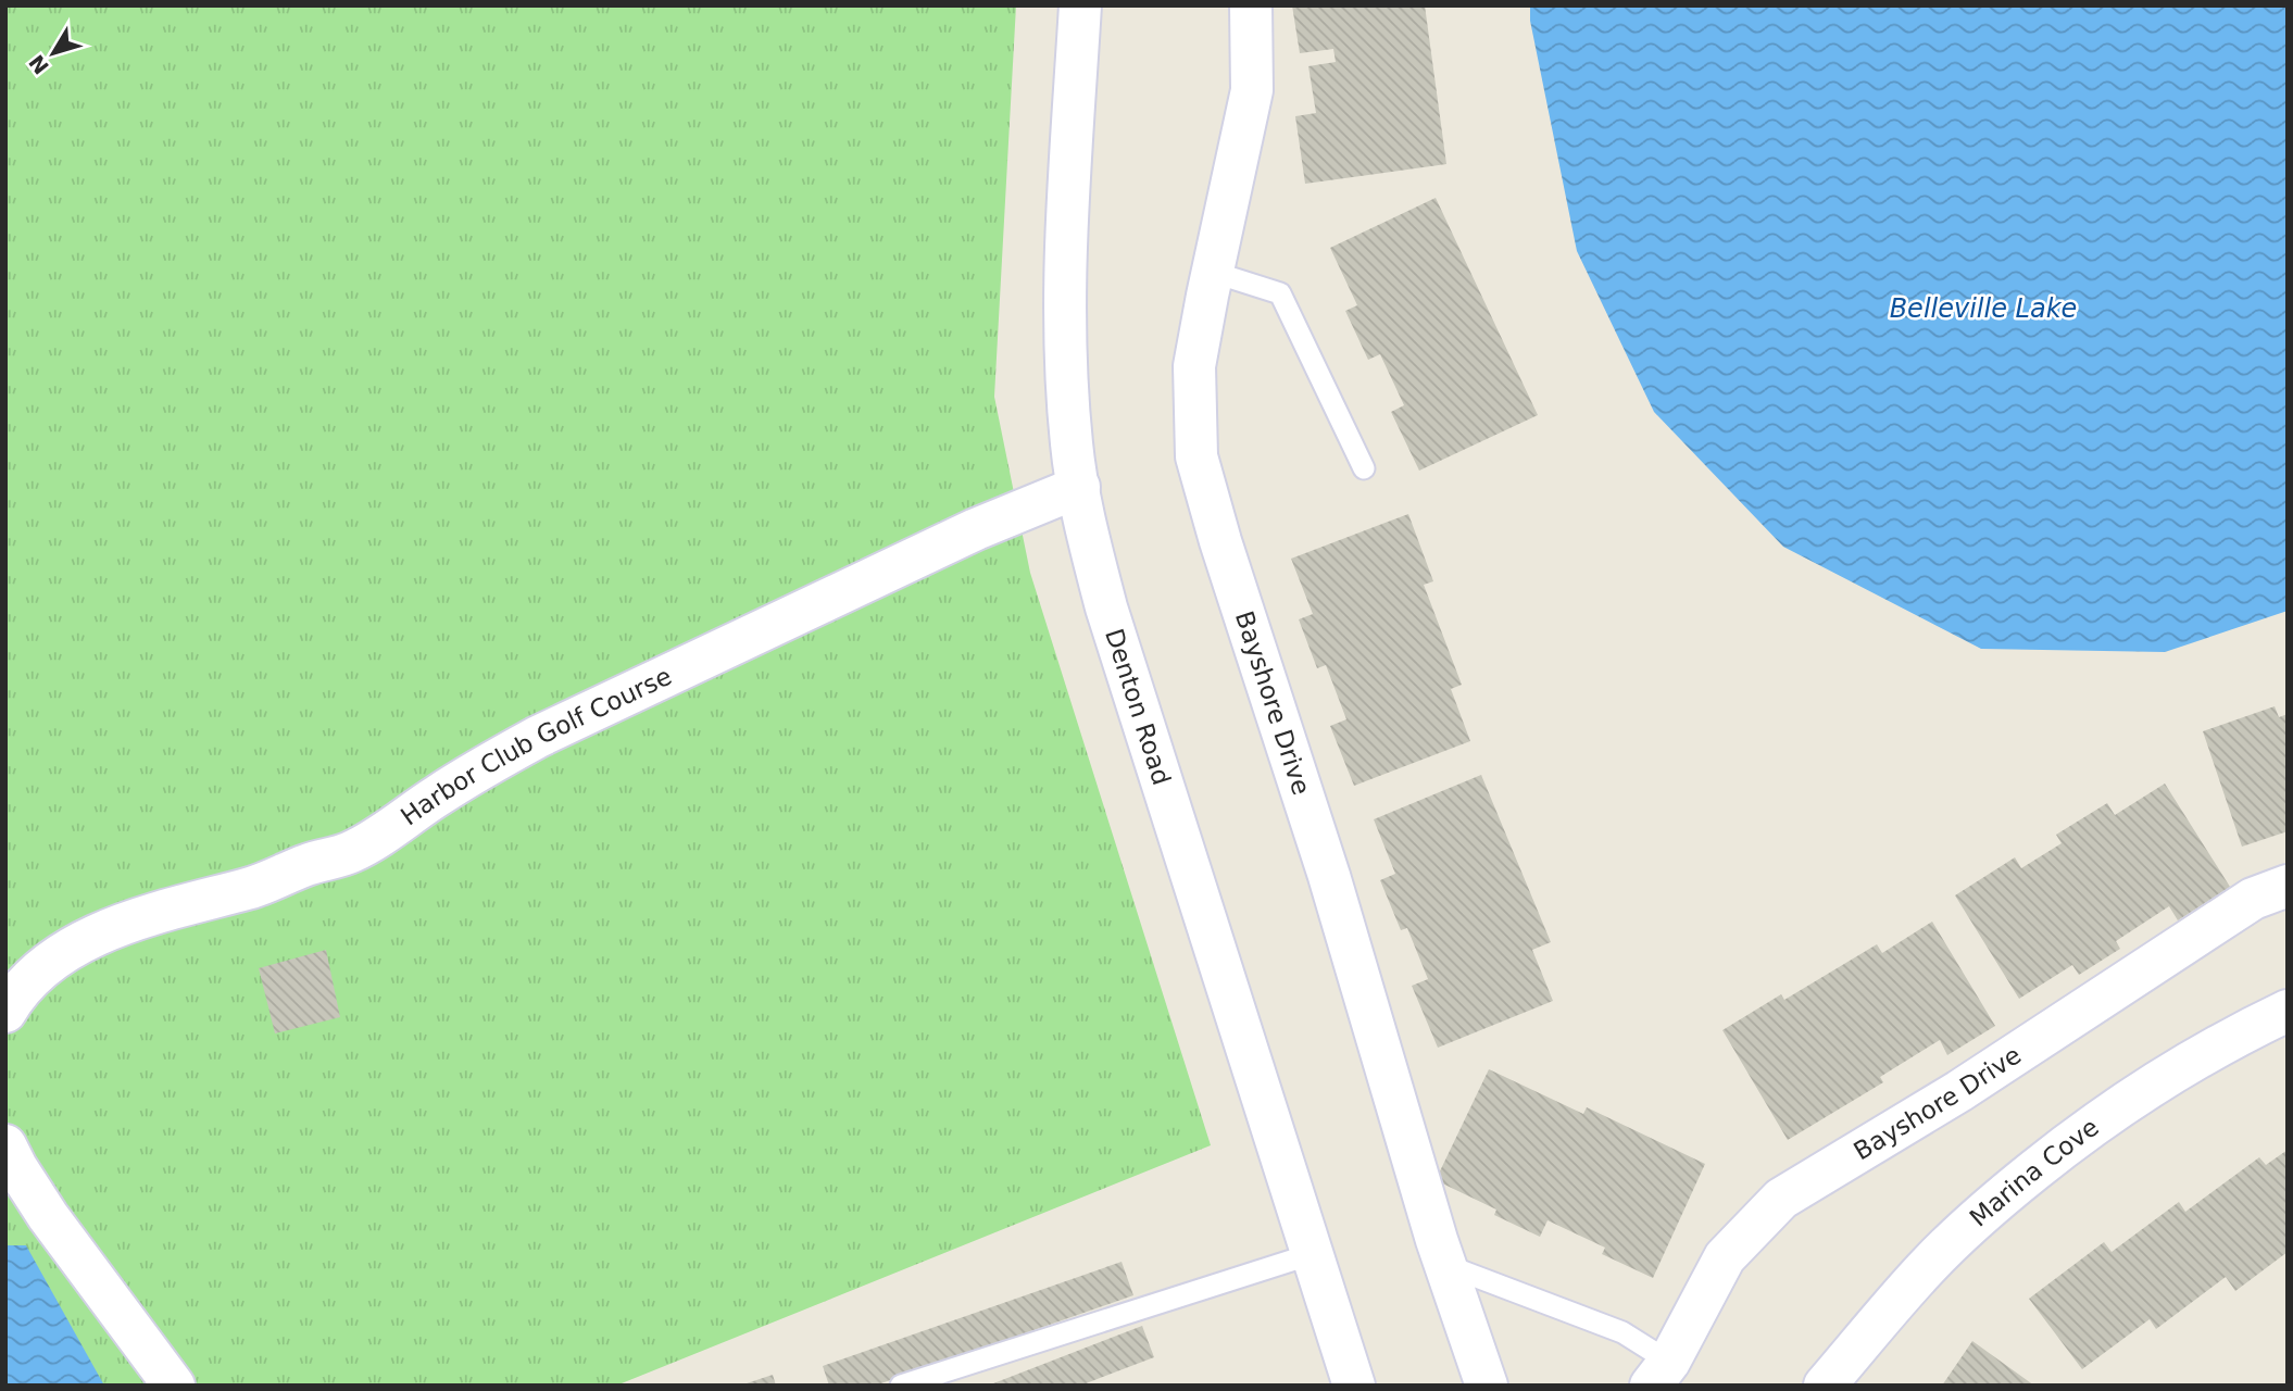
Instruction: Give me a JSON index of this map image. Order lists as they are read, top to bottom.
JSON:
{
  "streets": {
    "street": [
      "Bayshore Drive",
      "Denton Road",
      "Harbor Club Golf Course",
      "Marina Cove"
    ]
  },
  "crossings": [
    ["Denton Road", "Harbor Club Golf Course"]
  ],
  "water": ["Belleville Lake"],
  "north": "bottom left"
}
